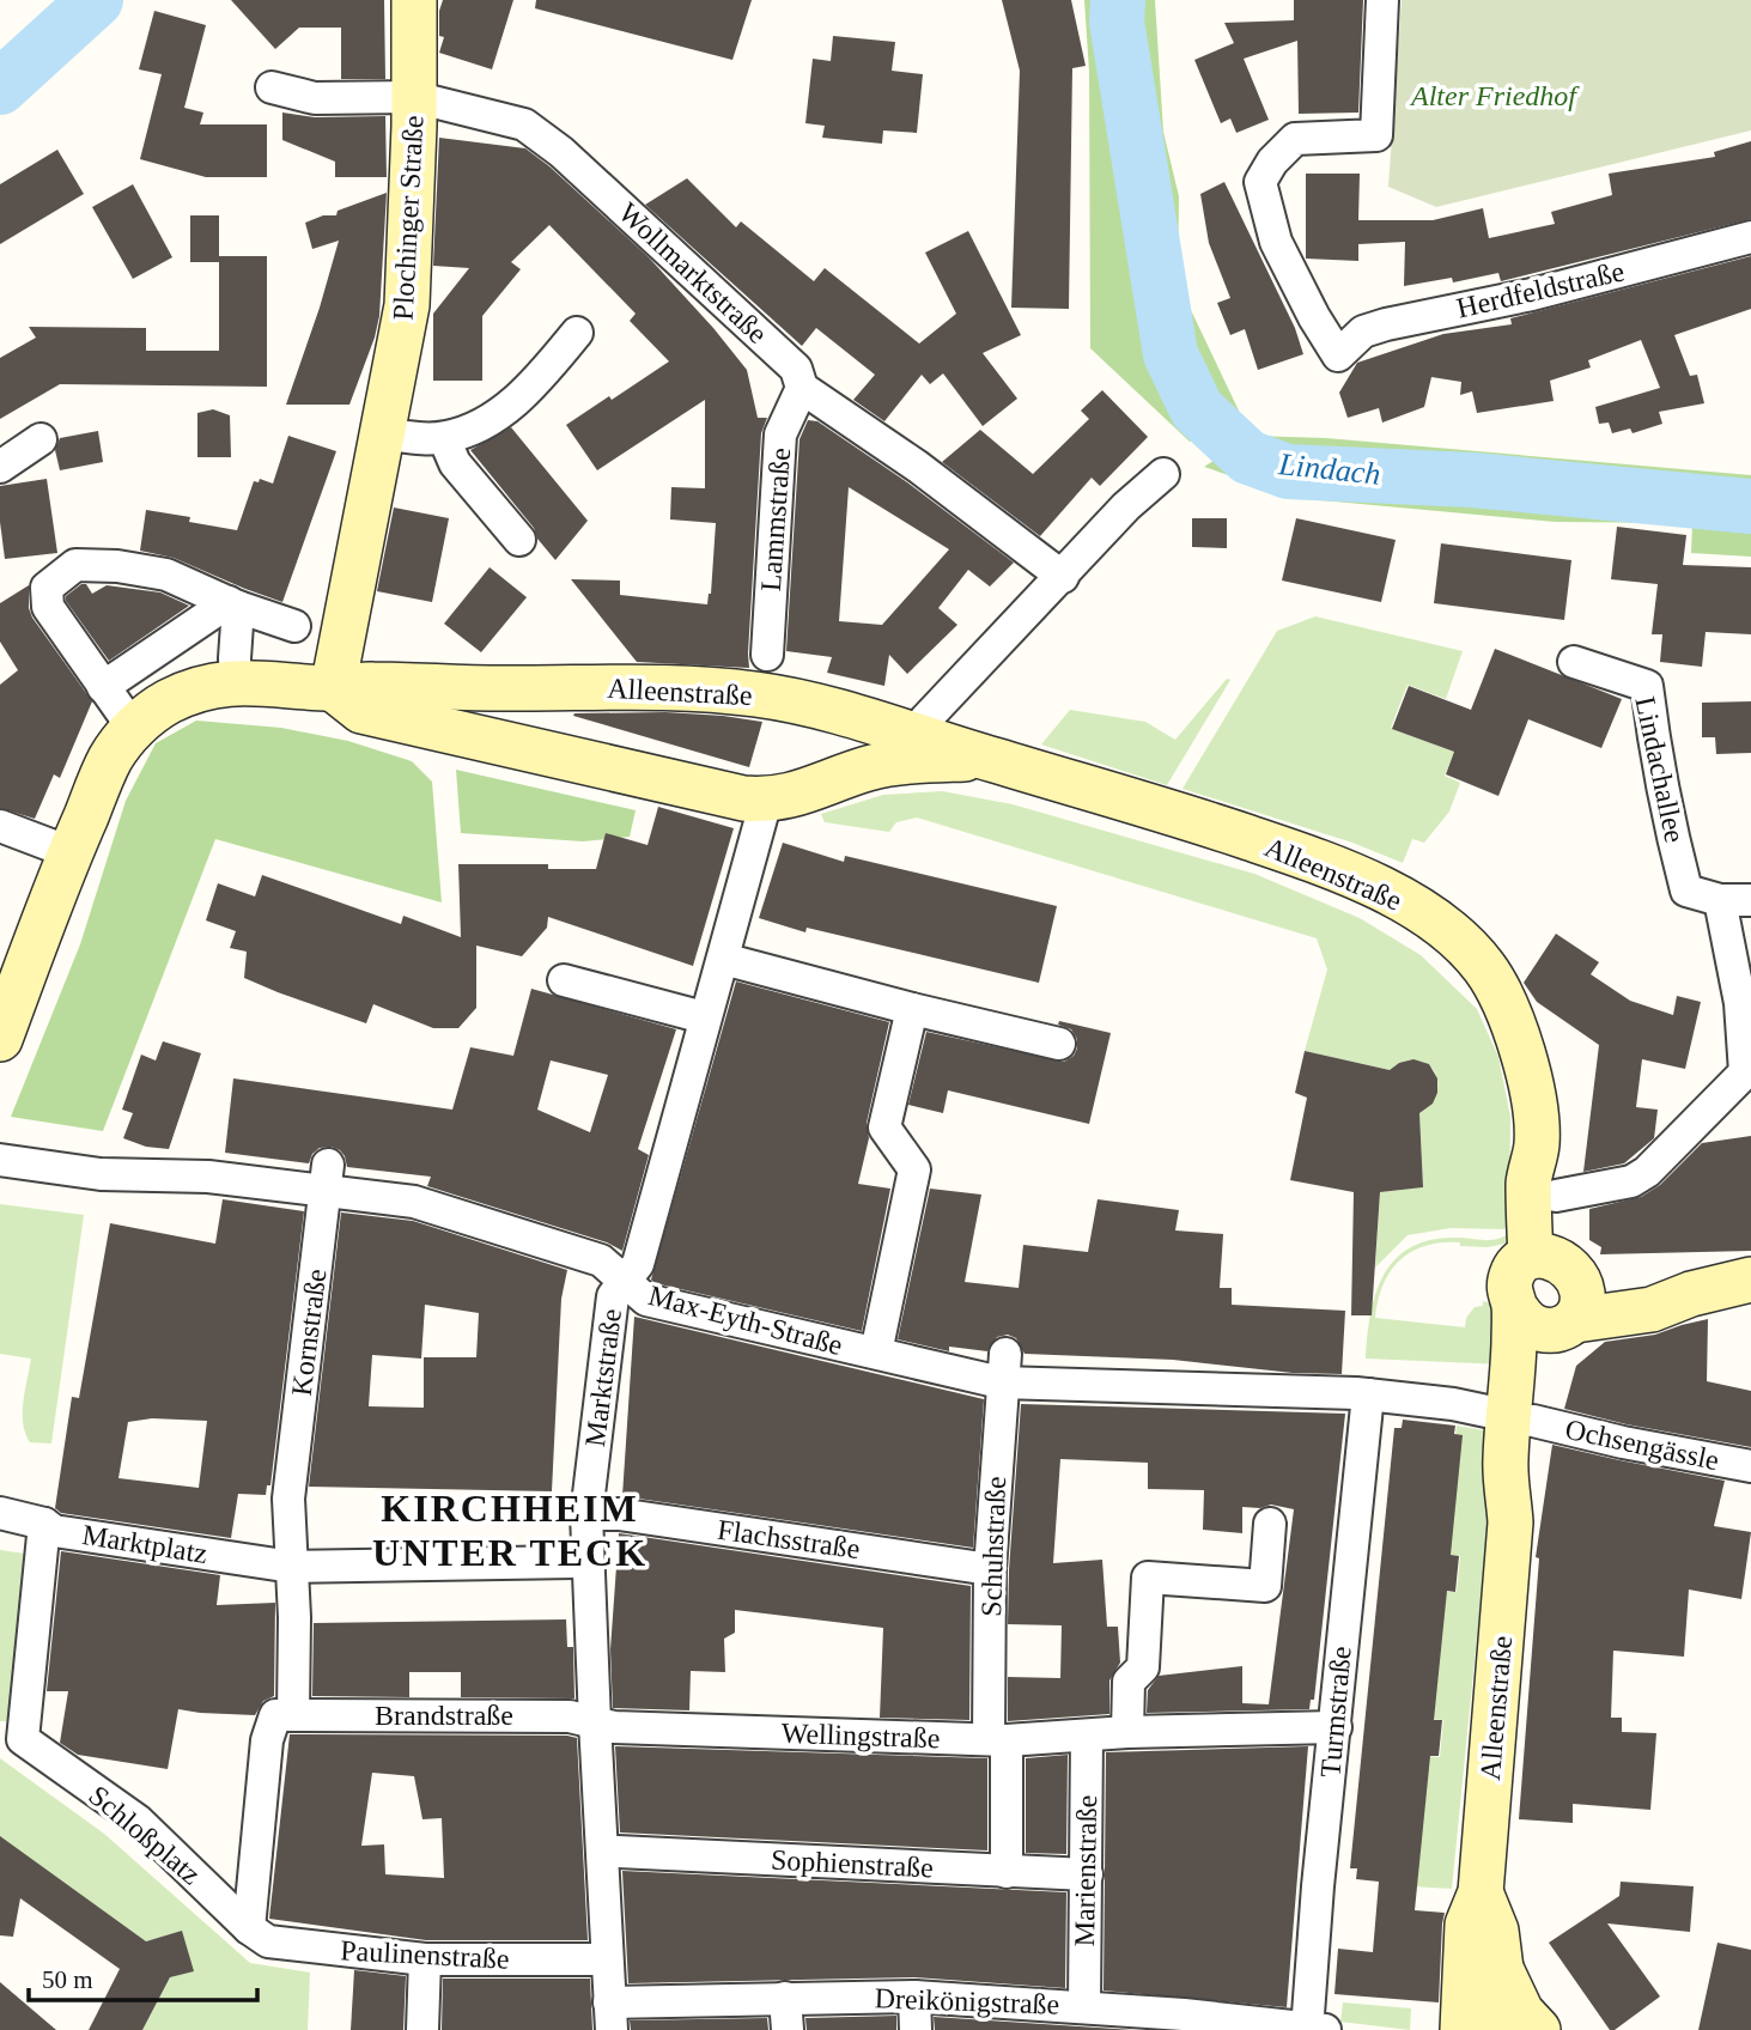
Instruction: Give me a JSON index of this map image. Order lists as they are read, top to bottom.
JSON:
{
  "streets": {
    "street": [
      "Plochinger Straße",
      "Wollmarktstraße",
      "Herdfeldstraße",
      "Lammstraße",
      "Alleenstraße",
      "Lindachallee",
      "Max-Eyth-Straße",
      "Kornstraße",
      "Marktstraße",
      "Ochsengässle",
      "Flachsstraße",
      "Marktplatz",
      "Schuhstraße",
      "Turmstraße",
      "Brandstraße",
      "Wellingstraße",
      "Schloßplatz",
      "Sophienstraße",
      "Marienstraße",
      "Paulinenstraße",
      "Dreikönigstraße"
    ]
  },
  "crossings": [
    ["Plochinger Straße", "Wollmarktstraße"],
    ["Plochinger Straße", "Alleenstraße"],
    ["Wollmarktstraße", "Lammstraße"],
    ["Alleenstraße", "Max-Eyth-Straße"],
    ["Alleenstraße", "Marktstraße"],
    ["Alleenstraße", "Ochsengässle"],
    ["Max-Eyth-Straße", "Kornstraße"],
    ["Max-Eyth-Straße", "Marktstraße"],
    ["Max-Eyth-Straße", "Ochsengässle"],
    ["Max-Eyth-Straße", "Schuhstraße"],
    ["Max-Eyth-Straße", "Turmstraße"],
    ["Kornstraße", "Marktplatz"],
    ["Marktstraße", "Flachsstraße"],
    ["Marktstraße", "Marktplatz"],
    ["Marktstraße", "Brandstraße"],
    ["Marktstraße", "Wellingstraße"],
    ["Marktstraße", "Paulinenstraße"],
    ["Marktstraße", "Dreikönigstraße"],
    ["Flachsstraße", "Schuhstraße"],
    ["Marktplatz", "Schloßplatz"],
    ["Schuhstraße", "Wellingstraße"],
    ["Schuhstraße", "Sophienstraße"],
    ["Turmstraße", "Wellingstraße"],
    ["Turmstraße", "Dreikönigstraße"],
    ["Brandstraße", "Wellingstraße"],
    ["Wellingstraße", "Marienstraße"],
    ["Schloßplatz", "Paulinenstraße"],
    ["Sophienstraße", "Marienstraße"],
    ["Marienstraße", "Dreikönigstraße"]
  ],
  "districts": ["KIRCHHEIM UNTER TECK"],
  "water": ["Lindach"],
  "parks": ["Alter Friedhof"],
  "scale_bar": "50 m"
}
